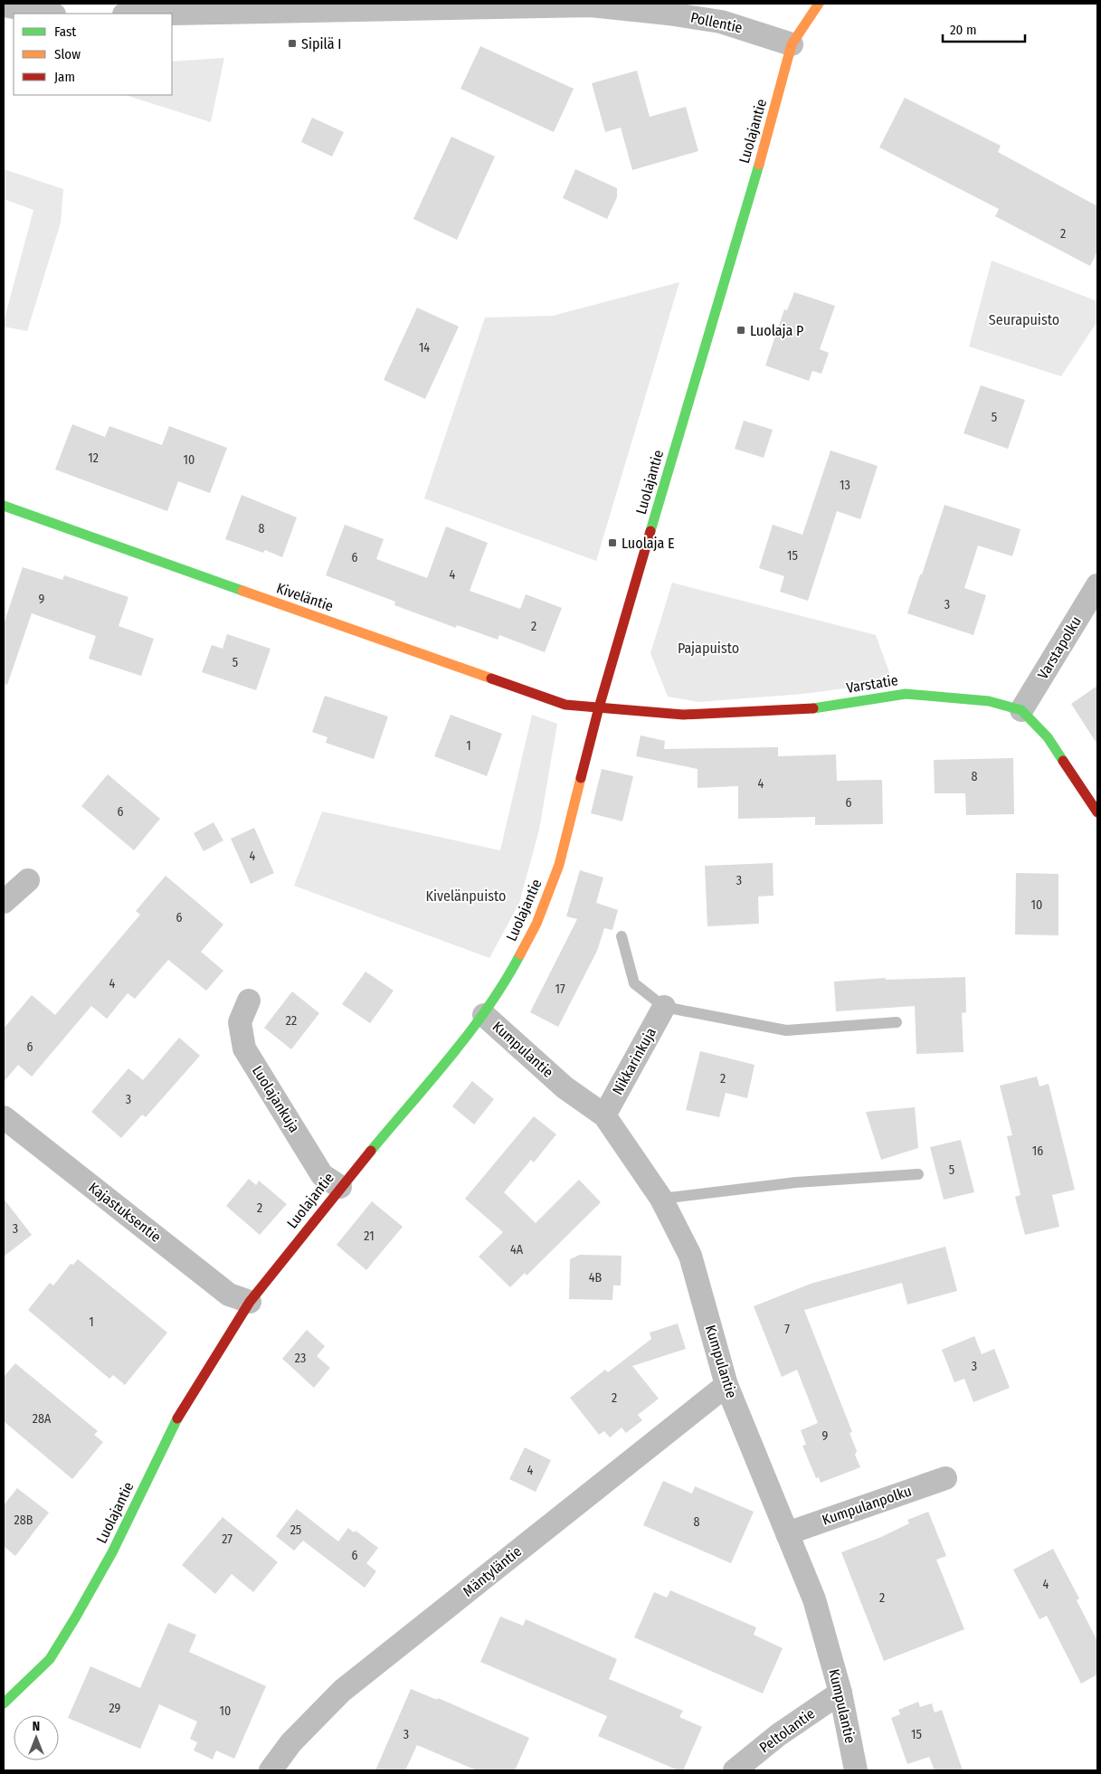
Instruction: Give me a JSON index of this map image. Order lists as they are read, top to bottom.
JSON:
{
  "streets": {
    "main road": ["Luolajantie", "Kiveläntie", "Varstatie"],
    "street": [
      "Pollentie",
      "Varstapolku",
      "Kumpulantie",
      "Nikkarinkuja",
      "Luolajankuja",
      "Kajastuksentie",
      "Kumpulanpolku",
      "Mäntyläntie",
      "Peltolantie"
    ]
  },
  "crossings": [
    ["Pollentie", "Luolajantie"],
    ["Luolajantie", "Kiveläntie"],
    ["Luolajantie", "Varstatie"],
    ["Luolajantie", "Kumpulantie"],
    ["Luolajantie", "Luolajankuja"],
    ["Luolajantie", "Kajastuksentie"],
    ["Kiveläntie", "Varstatie"],
    ["Varstapolku", "Varstatie"],
    ["Kumpulantie", "Nikkarinkuja"],
    ["Kumpulantie", "Kumpulanpolku"],
    ["Kumpulantie", "Mäntyläntie"],
    ["Kumpulantie", "Peltolantie"]
  ],
  "parks": ["Seurapuisto", "Pajapuisto", "Kivelänpuisto"],
  "places": {
    "transit": ["Sipilä I", "Luolaja P", "Luolaja E"]
  },
  "house_numbers": [
    "2",
    "14",
    "5",
    "12",
    "10",
    "13",
    "8",
    "15",
    "6",
    "4",
    "9",
    "3",
    "2",
    "5",
    "1",
    "8",
    "4",
    "6",
    "6",
    "4",
    "3",
    "10",
    "6",
    "4",
    "17",
    "22",
    "6",
    "2",
    "3",
    "16",
    "5",
    "2",
    "3",
    "21",
    "4A",
    "4B",
    "1",
    "7",
    "23",
    "3",
    "2",
    "28A",
    "9",
    "4",
    "28B",
    "8",
    "25",
    "27",
    "6",
    "4",
    "2",
    "29",
    "10",
    "3",
    "15"
  ],
  "legend": ["Fast", "Slow", "Jam"],
  "scale_bar": "20 m",
  "north": "top"
}
